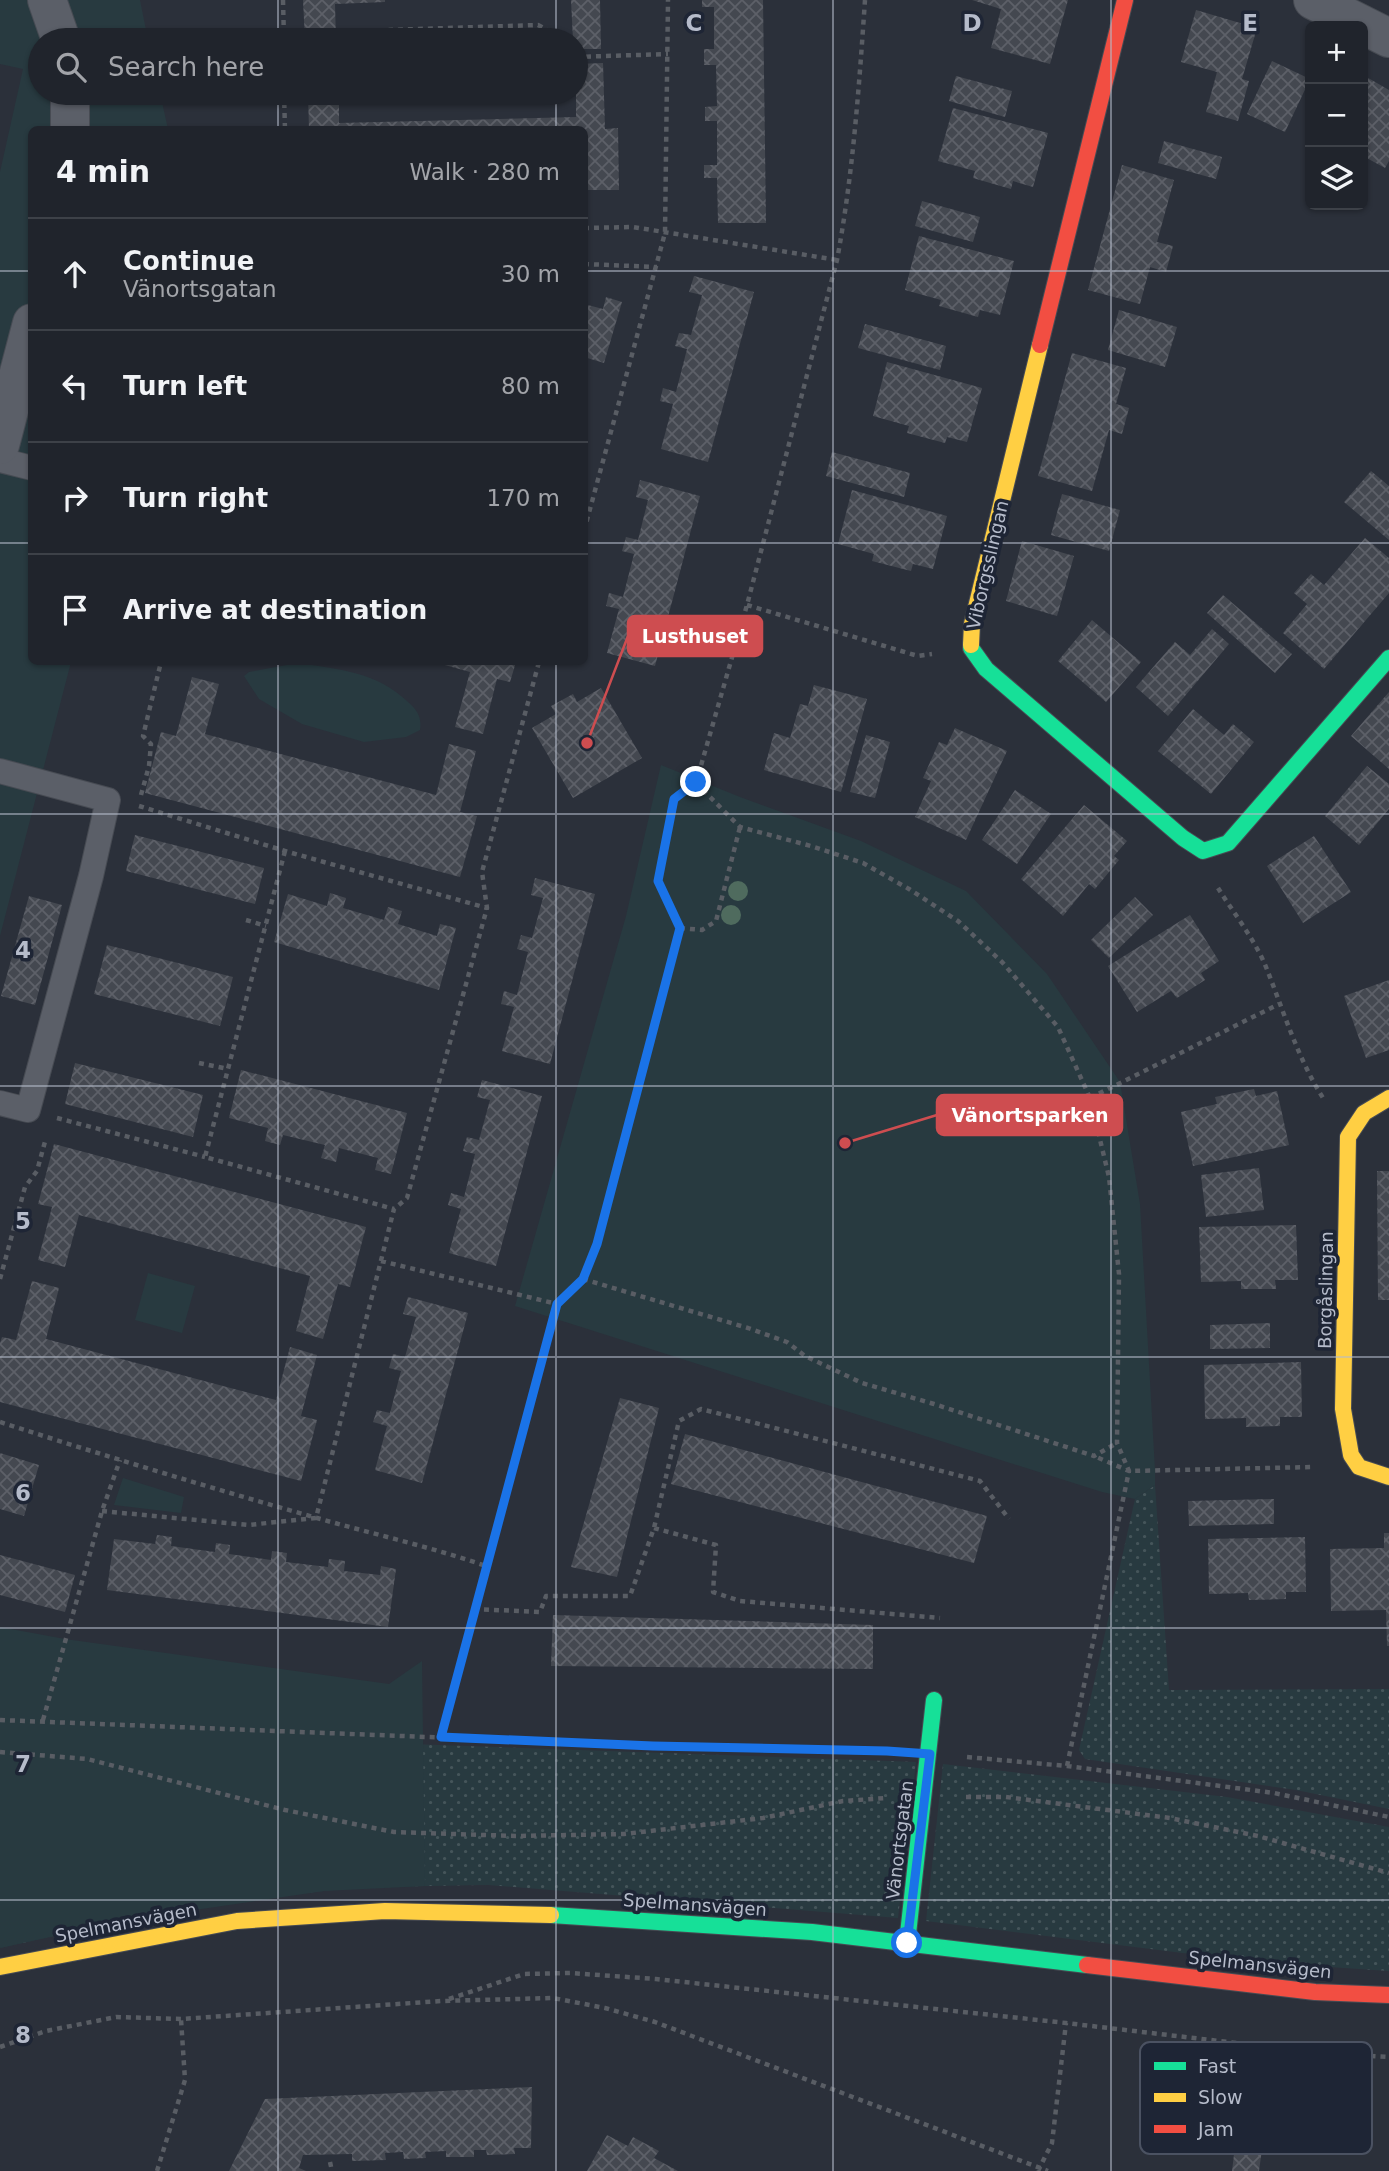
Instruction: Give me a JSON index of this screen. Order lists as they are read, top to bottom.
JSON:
{
  "streets": {
    "street": [
      "Viborgsslingan",
      "Borgåslingan",
      "Vänortsgatan",
      "Spelmansvägen"
    ]
  },
  "crossings": [
    ["Vänortsgatan", "Spelmansvägen"]
  ],
  "places": ["Lusthuset", "Vänortsparken"],
  "legend": ["Fast", "Slow", "Jam"],
  "page": {
    "map_buttons": ["+", "−"],
    "search": "Search here",
    "heading": ["4 min", "Walk · 280 m"],
    "list": [
      ["Continue", "Vänortsgatan", "30 m"],
      ["Turn left", "80 m"],
      ["Turn right", "170 m"],
      "Arrive at destination"
    ]
  },
  "grid": {
    "columns": ["C", "D", "E"],
    "rows": [
      "4",
      "5",
      "6",
      "7",
      "8"
    ]
  }
}
